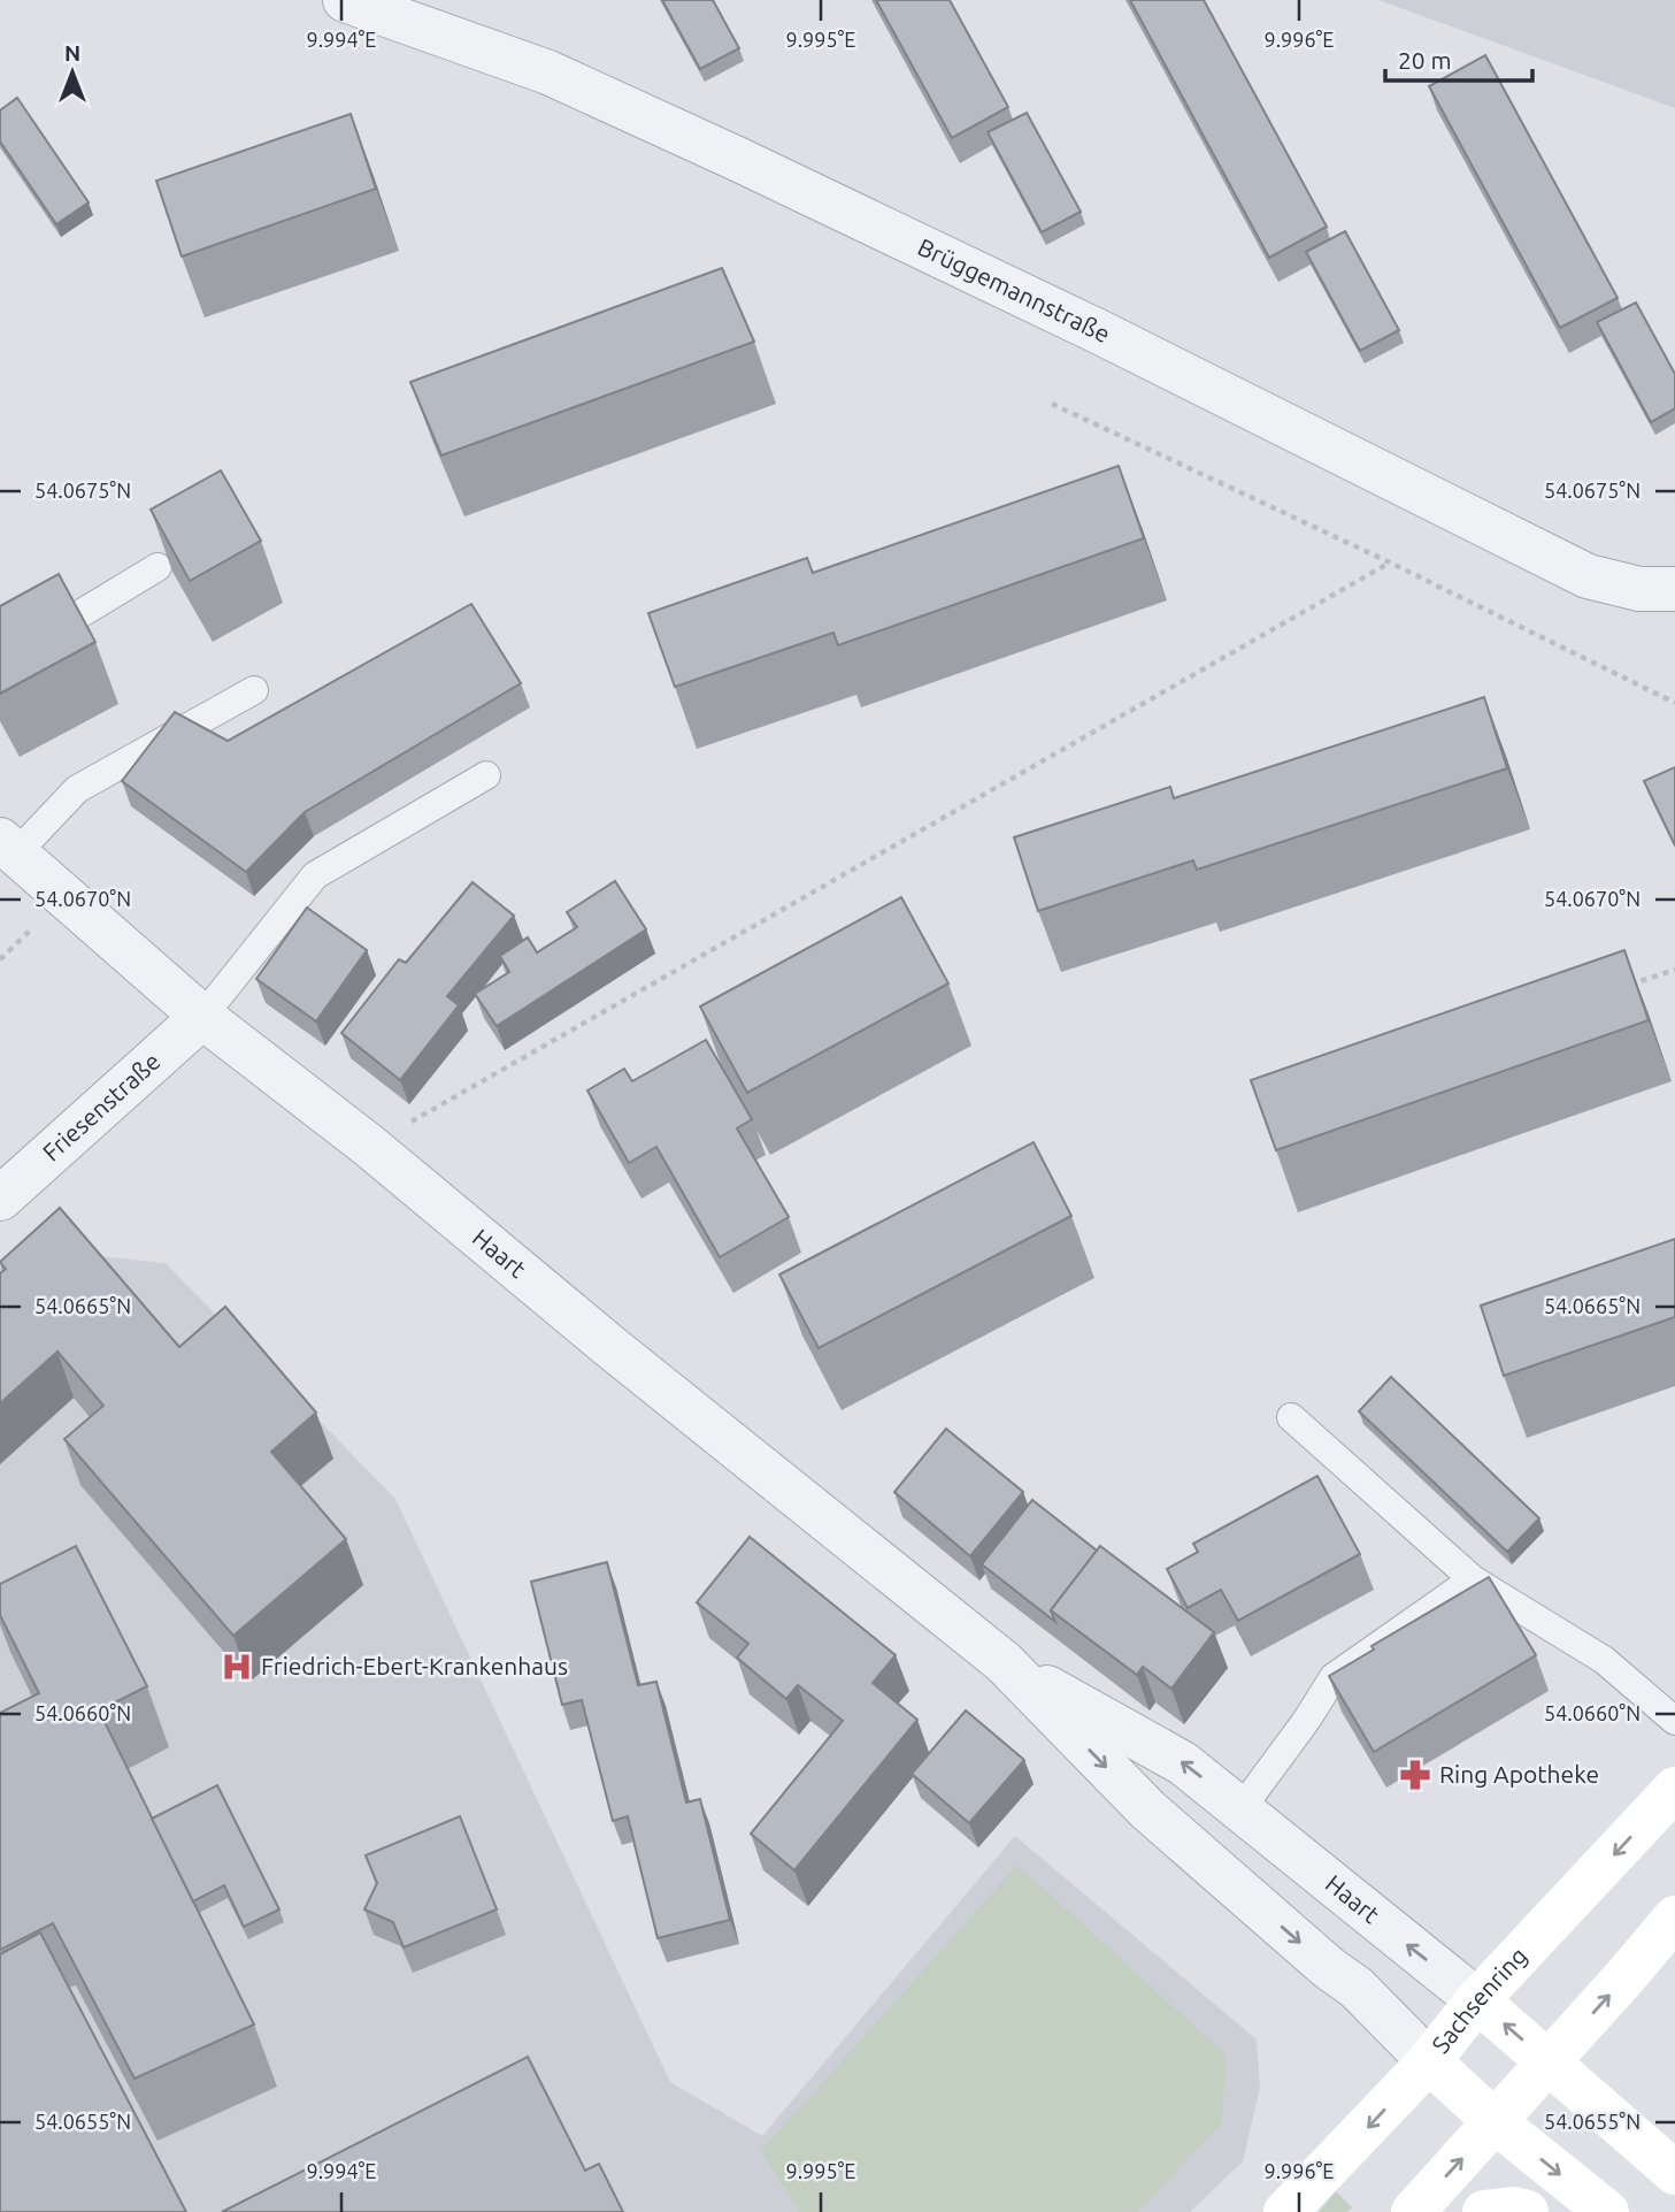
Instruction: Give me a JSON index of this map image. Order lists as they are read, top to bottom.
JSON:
{
  "streets": {
    "main road": ["Haart", "Sachsenring"],
    "street": ["Brüggemannstraße", "Friesenstraße"]
  },
  "crossings": [
    ["Friesenstraße", "Haart"],
    ["Haart", "Sachsenring"]
  ],
  "places": {
    "hospital": ["Friedrich-Ebert-Krankenhaus"],
    "pharmacy": ["Ring Apotheke"]
  },
  "scale_bar": "20 m",
  "north": "top",
  "coordinates": [
    "9.994°E",
    "9.995°E",
    "9.996°E",
    "54.0675°N",
    "54.0670°N",
    "54.0665°N",
    "54.0660°N",
    "54.0655°N"
  ]
}
